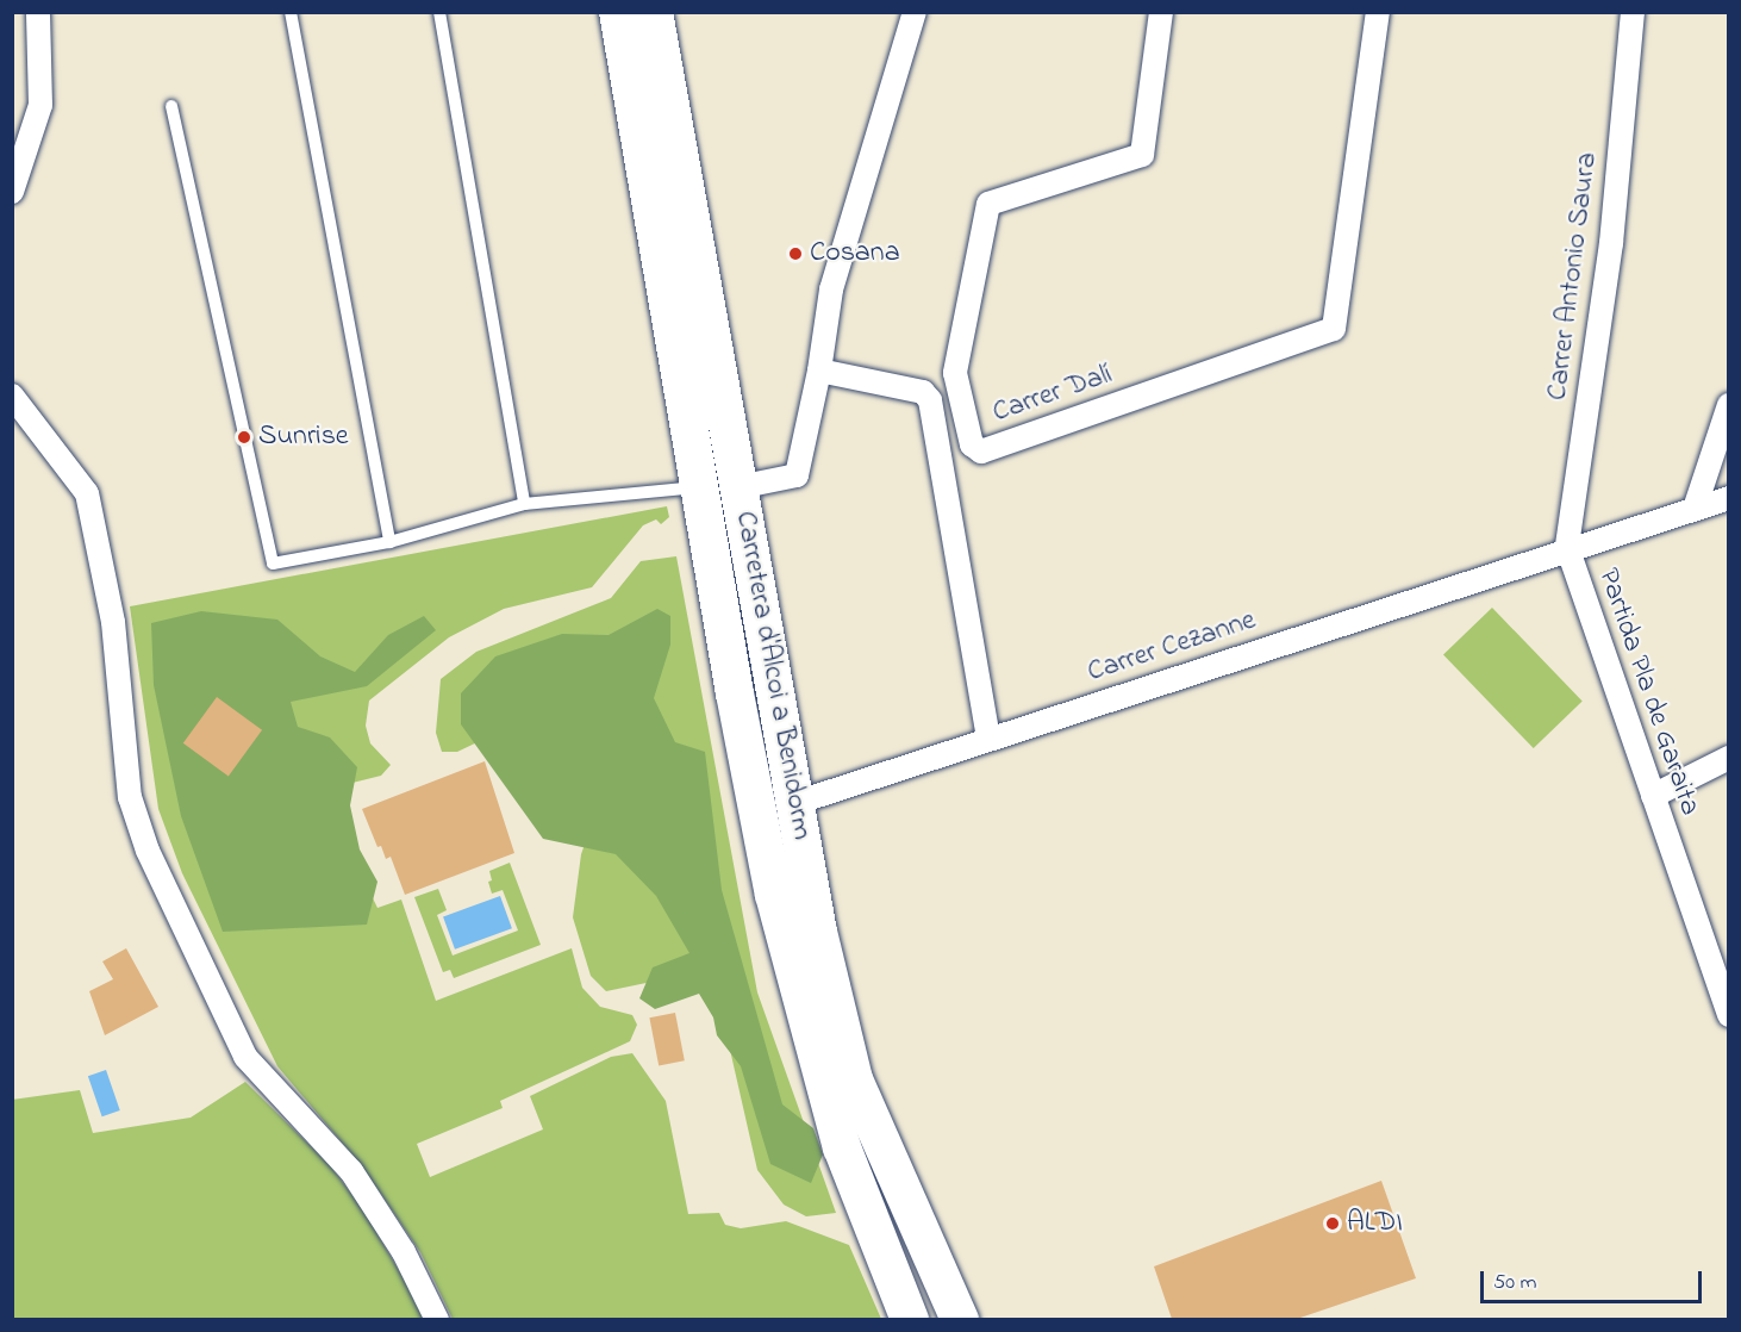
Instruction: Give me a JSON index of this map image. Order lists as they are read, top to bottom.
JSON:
{
  "streets": {
    "main road": ["Carretera d'Alcoi a Benidorm"],
    "street": [
      "Carrer Antonio Saura",
      "Carrer Dalí",
      "Carrer Cezanne",
      "Partida Pla de Garaita"
    ]
  },
  "crossings": [
    ["Carrer Antonio Saura", "Carrer Cezanne"],
    ["Carrer Antonio Saura", "Partida Pla de Garaita"],
    ["Carrer Cezanne", "Carretera d'Alcoi a Benidorm"],
    ["Carrer Cezanne", "Partida Pla de Garaita"]
  ],
  "places": ["Cosana", "Sunrise", "ALDI"],
  "scale_bar": "50 m"
}
